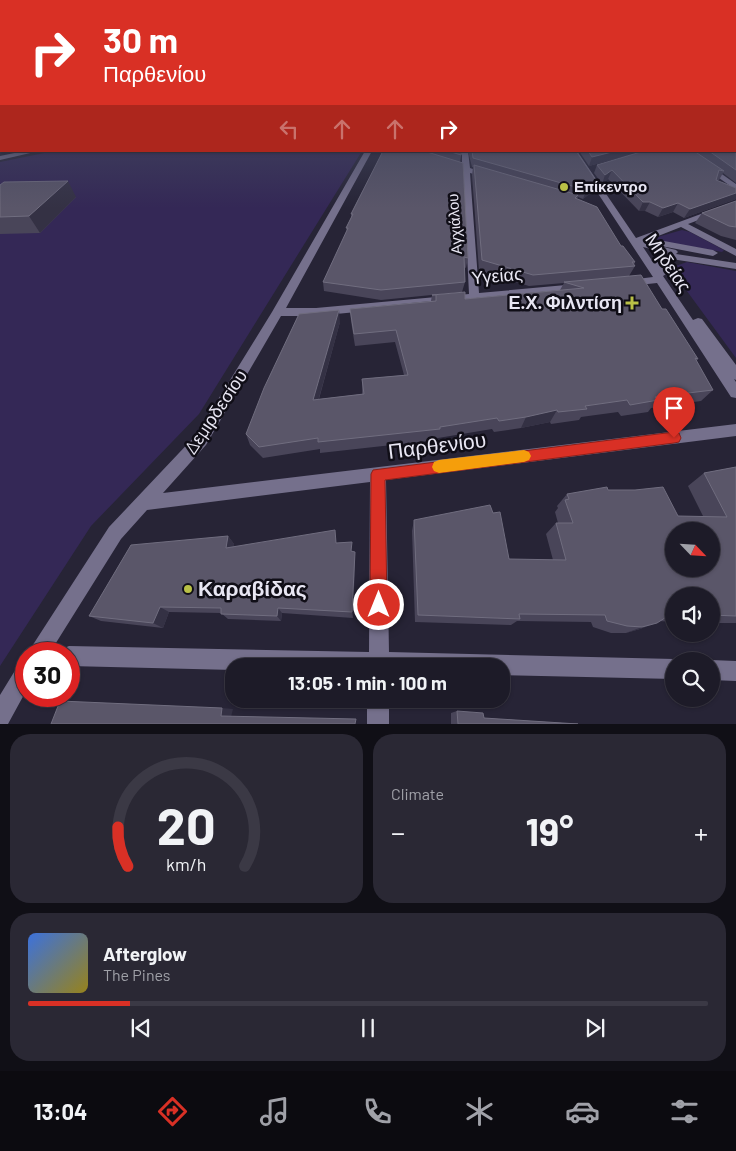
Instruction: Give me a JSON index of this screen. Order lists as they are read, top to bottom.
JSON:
{
  "streets": {
    "street": [
      "Αγχιάλου",
      "Μηδείας",
      "Υγείας",
      "Δεμιρδεσίου",
      "Παρθενίου"
    ]
  },
  "crossings": [
    ["Αγχιάλου", "Υγείας"],
    ["Υγείας", "Δεμιρδεσίου"],
    ["Δεμιρδεσίου", "Παρθενίου"]
  ],
  "places": {
    "other": ["Επίκεντρο", "Καραβίδας"],
    "health": ["Ε.Χ. Φιλντίση"]
  },
  "north": "bottom right",
  "page": {
    "turn": ["30 m", "Παρθενίου"],
    "limit": "30",
    "trip": "13:05 · 1 min · 100 m",
    "tile": "Climate",
    "heat": ["−", "19°", "+"],
    "song": ["Afterglow", "The Pines"],
    "tabs": "13:04",
    "gauge": ["20", "km/h"]
  }
}
